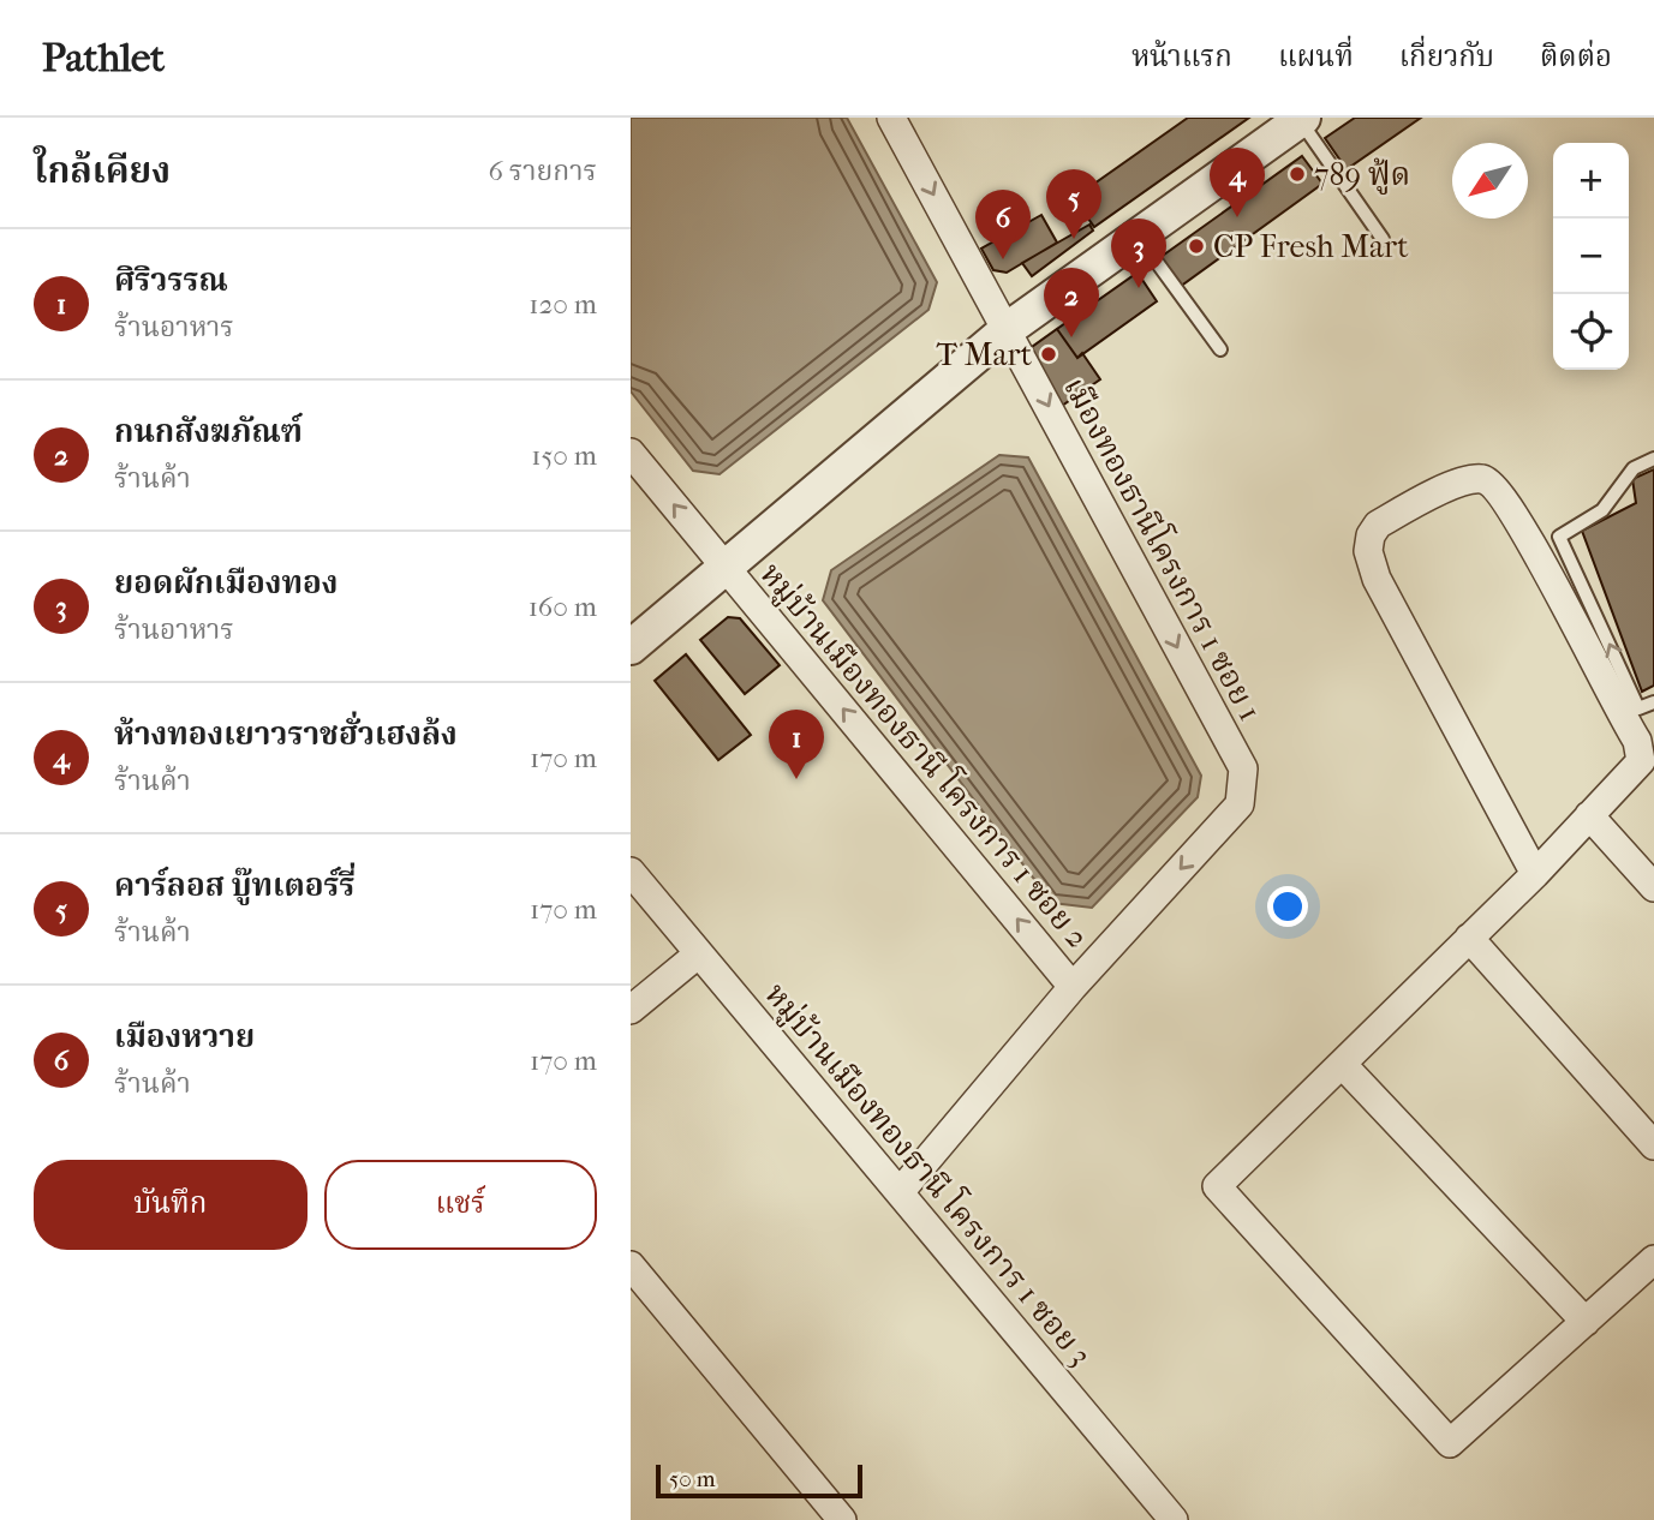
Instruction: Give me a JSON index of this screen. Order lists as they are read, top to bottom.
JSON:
{
  "streets": {
    "street": ["เมืองทองธานีโครงการ 1 ซอย 1", "หมู่บ้านเมืองทองธานี โครงการ 1 ซอย 2", "หมู่บ้านเมืองทองธานี โครงการ 1 ซอย 3"]
  },
  "crossings": [
    ["เมืองทองธานีโครงการ 1 ซอย 1", "หมู่บ้านเมืองทองธานี โครงการ 1 ซอย 2"]
  ],
  "one_way": ["เมืองทองธานีโครงการ 1 ซอย 1", "หมู่บ้านเมืองทองธานี โครงการ 1 ซอย 2"],
  "places": ["789 ฟู้ด", "CP Fresh Mart", "T Mart"],
  "scale_bar": "50 m",
  "north": "bottom left",
  "page": {
    "header": "Pathlet",
    "nav": [
      "หน้าแรก",
      "แผนที่",
      "เกี่ยวกับ",
      "ติดต่อ"
    ],
    "heading": ["ใกล้เคียง", "6 รายการ"],
    "map_buttons": ["+", "−"],
    "pins": [
      "4",
      "5",
      "6",
      "3",
      "2",
      "1"
    ],
    "list": [
      {
        "mark": "1",
        "name": "ศิริวรรณ",
        "note": "ร้านอาหาร",
        "value": "120 m"
      },
      {
        "mark": "2",
        "name": "กนกสังฆภัณฑ์",
        "note": "ร้านค้า",
        "value": "150 m"
      },
      {
        "mark": "3",
        "name": "ยอดผักเมืองทอง",
        "note": "ร้านอาหาร",
        "value": "160 m"
      },
      {
        "mark": "4",
        "name": "ห้างทองเยาวราชฮั่วเฮงล้ง",
        "note": "ร้านค้า",
        "value": "170 m"
      },
      {
        "mark": "5",
        "name": "คาร์ลอส บู๊ทเตอร์รี่",
        "note": "ร้านค้า",
        "value": "170 m"
      },
      {
        "mark": "6",
        "name": "เมืองหวาย",
        "note": "ร้านค้า",
        "value": "170 m"
      }
    ],
    "buttons": ["บันทึก", "แชร์"],
    "scale": "50 m"
  }
}
